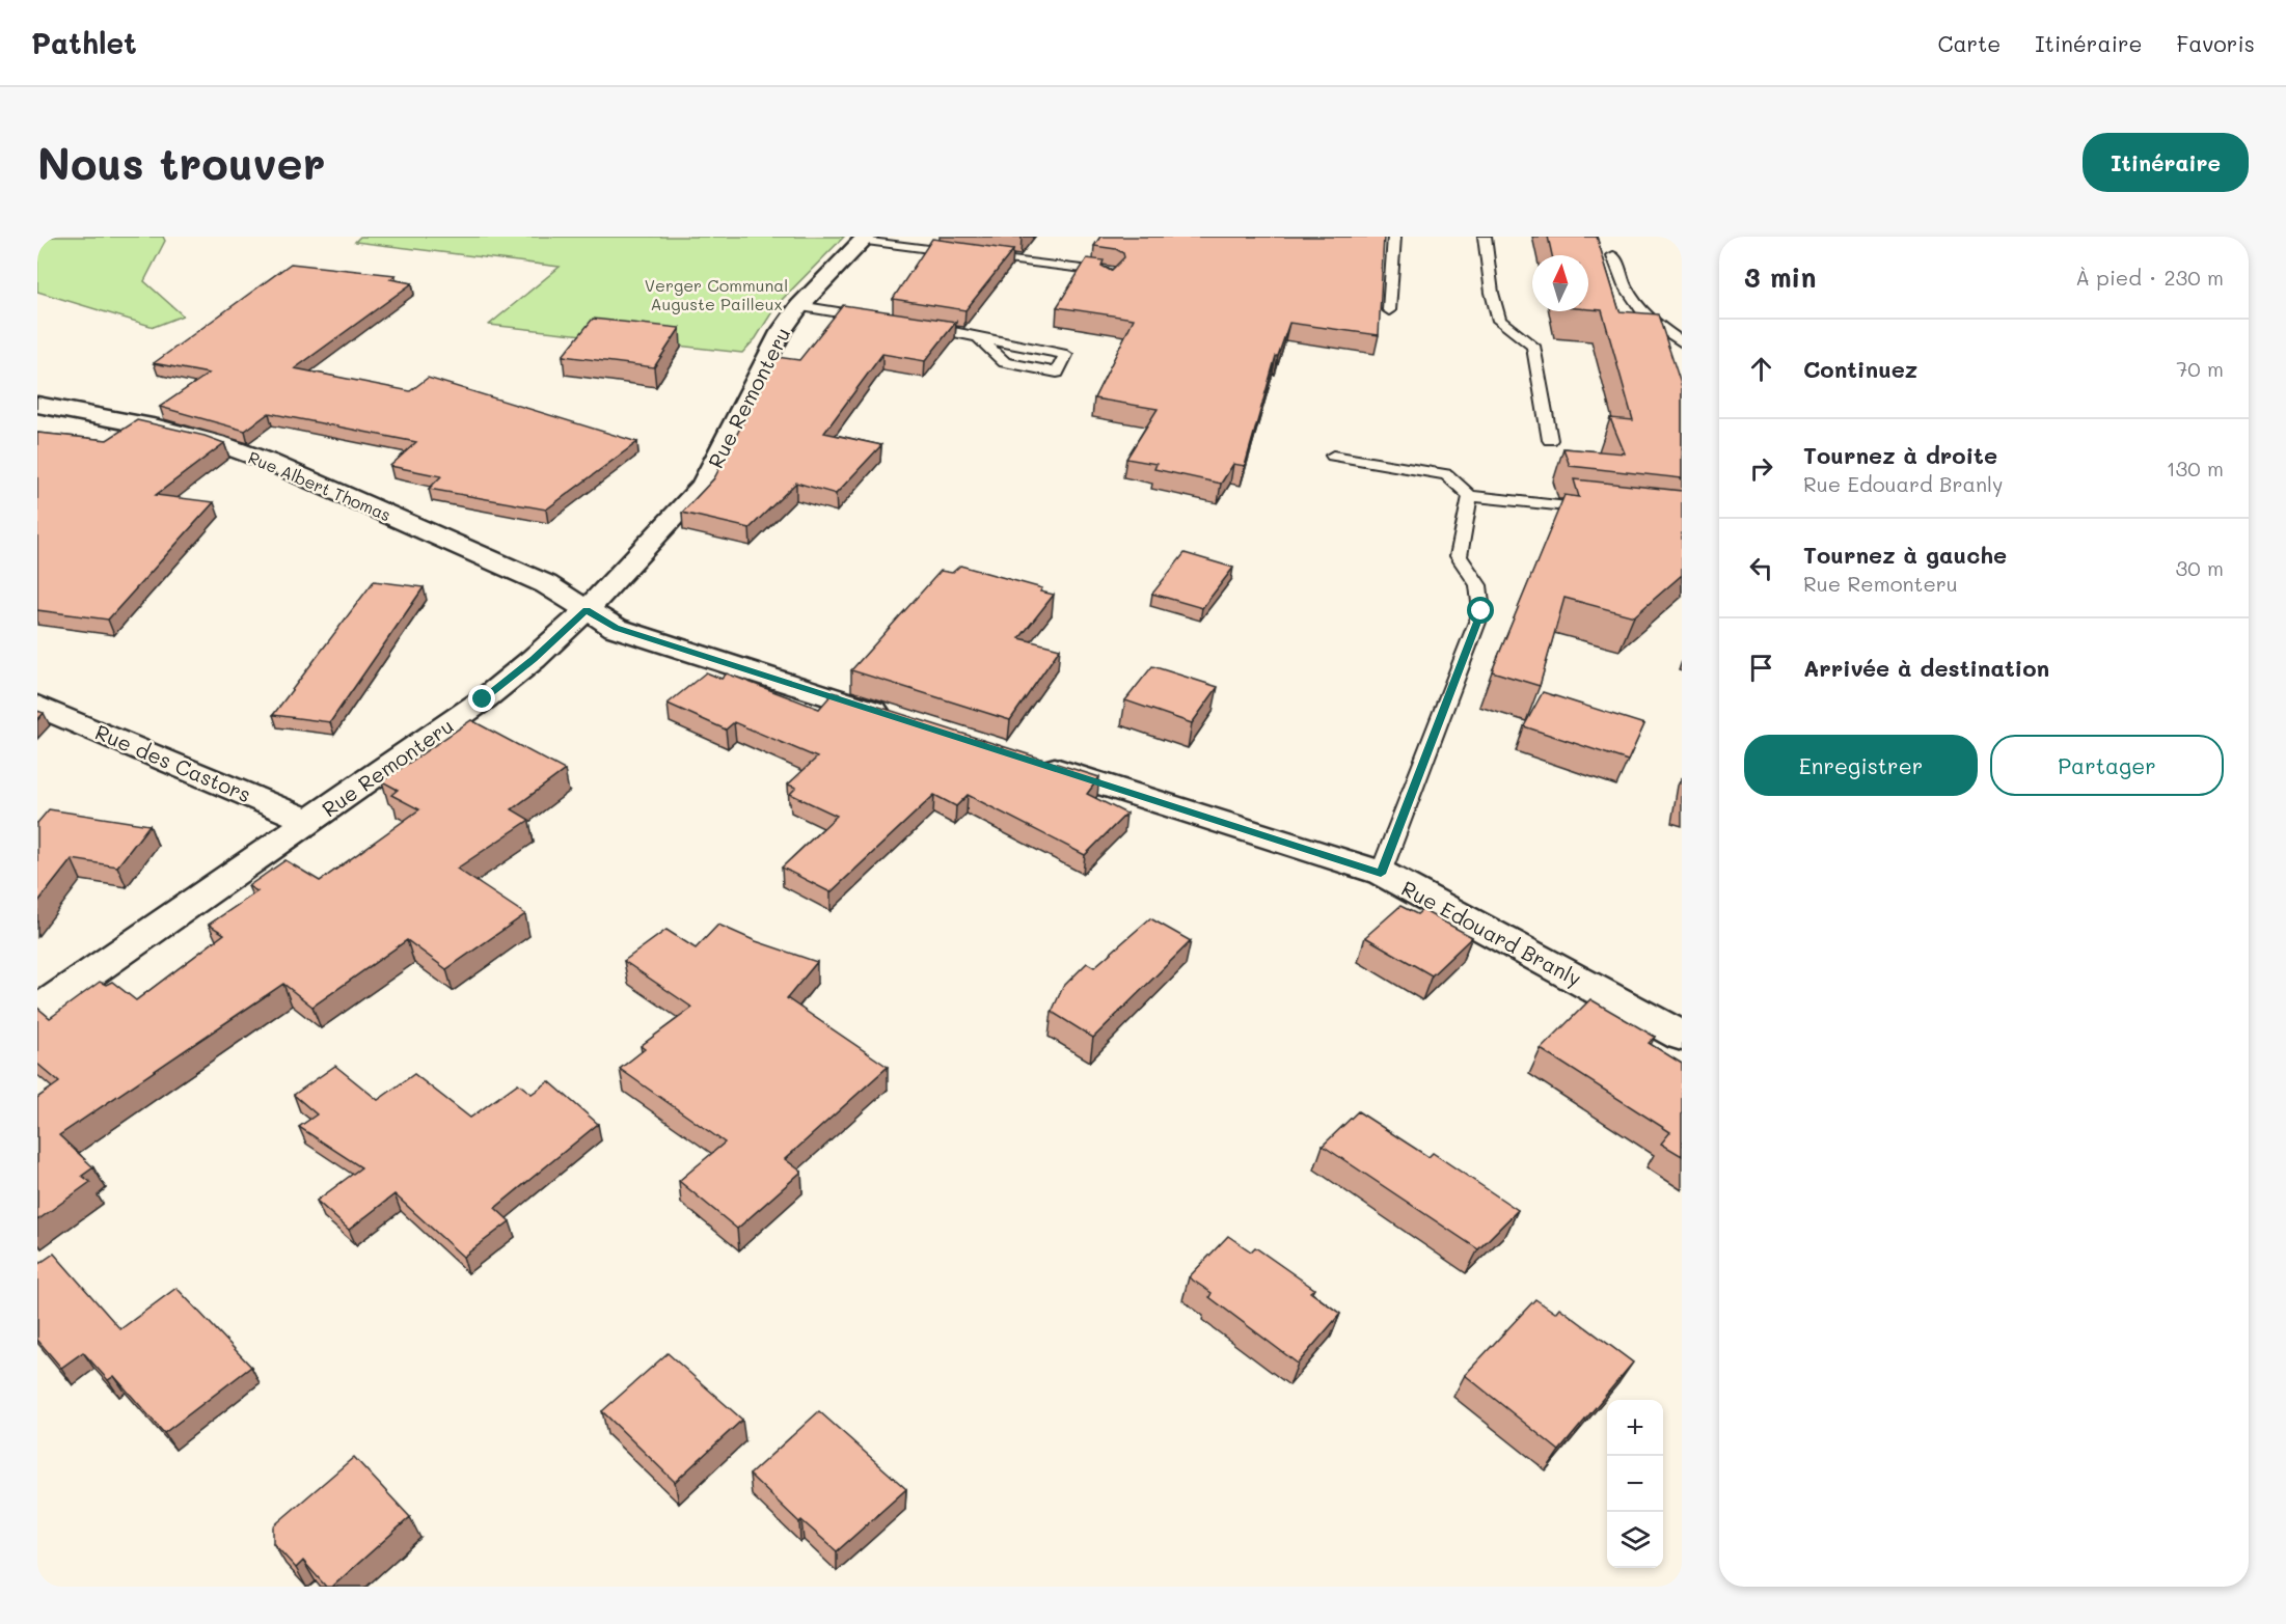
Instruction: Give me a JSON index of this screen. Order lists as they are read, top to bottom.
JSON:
{
  "streets": {
    "street": [
      "Rue Remonteru",
      "Rue Albert Thomas",
      "Rue des Castors",
      "Rue Edouard Branly"
    ]
  },
  "crossings": [
    ["Rue Remonteru", "Rue Albert Thomas"],
    ["Rue Remonteru", "Rue des Castors"]
  ],
  "parks": ["Verger Communal Auguste Pailleux"],
  "north": "top",
  "page": {
    "header": "Pathlet",
    "nav": ["Carte", "Itinéraire", "Favoris"],
    "buttons": [
      "Itinéraire",
      ["Enregistrer", "Partager"]
    ],
    "title": "Nous trouver",
    "heading": ["3 min", "À pied · 230 m"],
    "list": [
      ["Continuez", "70 m"],
      ["Tournez à droite", "Rue Edouard Branly", "130 m"],
      ["Tournez à gauche", "Rue Remonteru", "30 m"],
      "Arrivée à destination"
    ],
    "map_buttons": ["+", "−"]
  }
}
